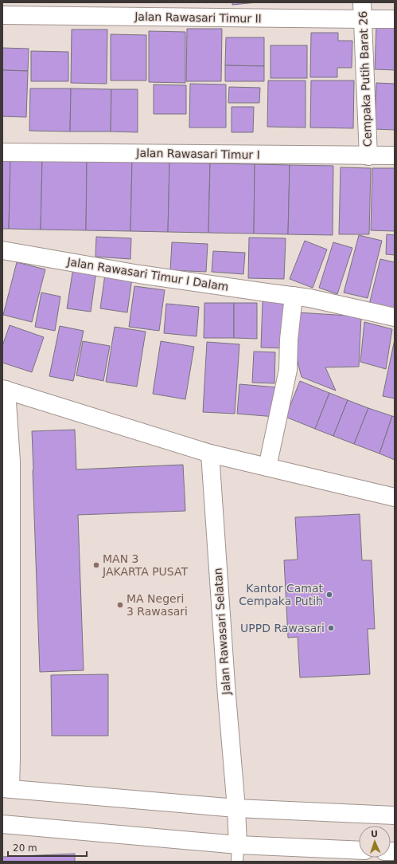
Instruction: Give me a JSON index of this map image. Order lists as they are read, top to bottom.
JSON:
{
  "streets": {
    "street": [
      "Jalan Rawasari Timur II",
      "Cempaka Putih Barat 26",
      "Jalan Rawasari Timur I",
      "Jalan Rawasari Timur I Dalam",
      "Jalan Rawasari Selatan"
    ]
  },
  "crossings": [
    ["Jalan Rawasari Timur II", "Cempaka Putih Barat 26"],
    ["Cempaka Putih Barat 26", "Jalan Rawasari Timur I"]
  ],
  "places": [
    "MAN 3 JAKARTA PUSAT",
    "Kantor Camat Cempaka Putih",
    "MA Negeri 3 Rawasari",
    "UPPD Rawasari"
  ],
  "scale_bar": "20 m",
  "north": "top"
}
